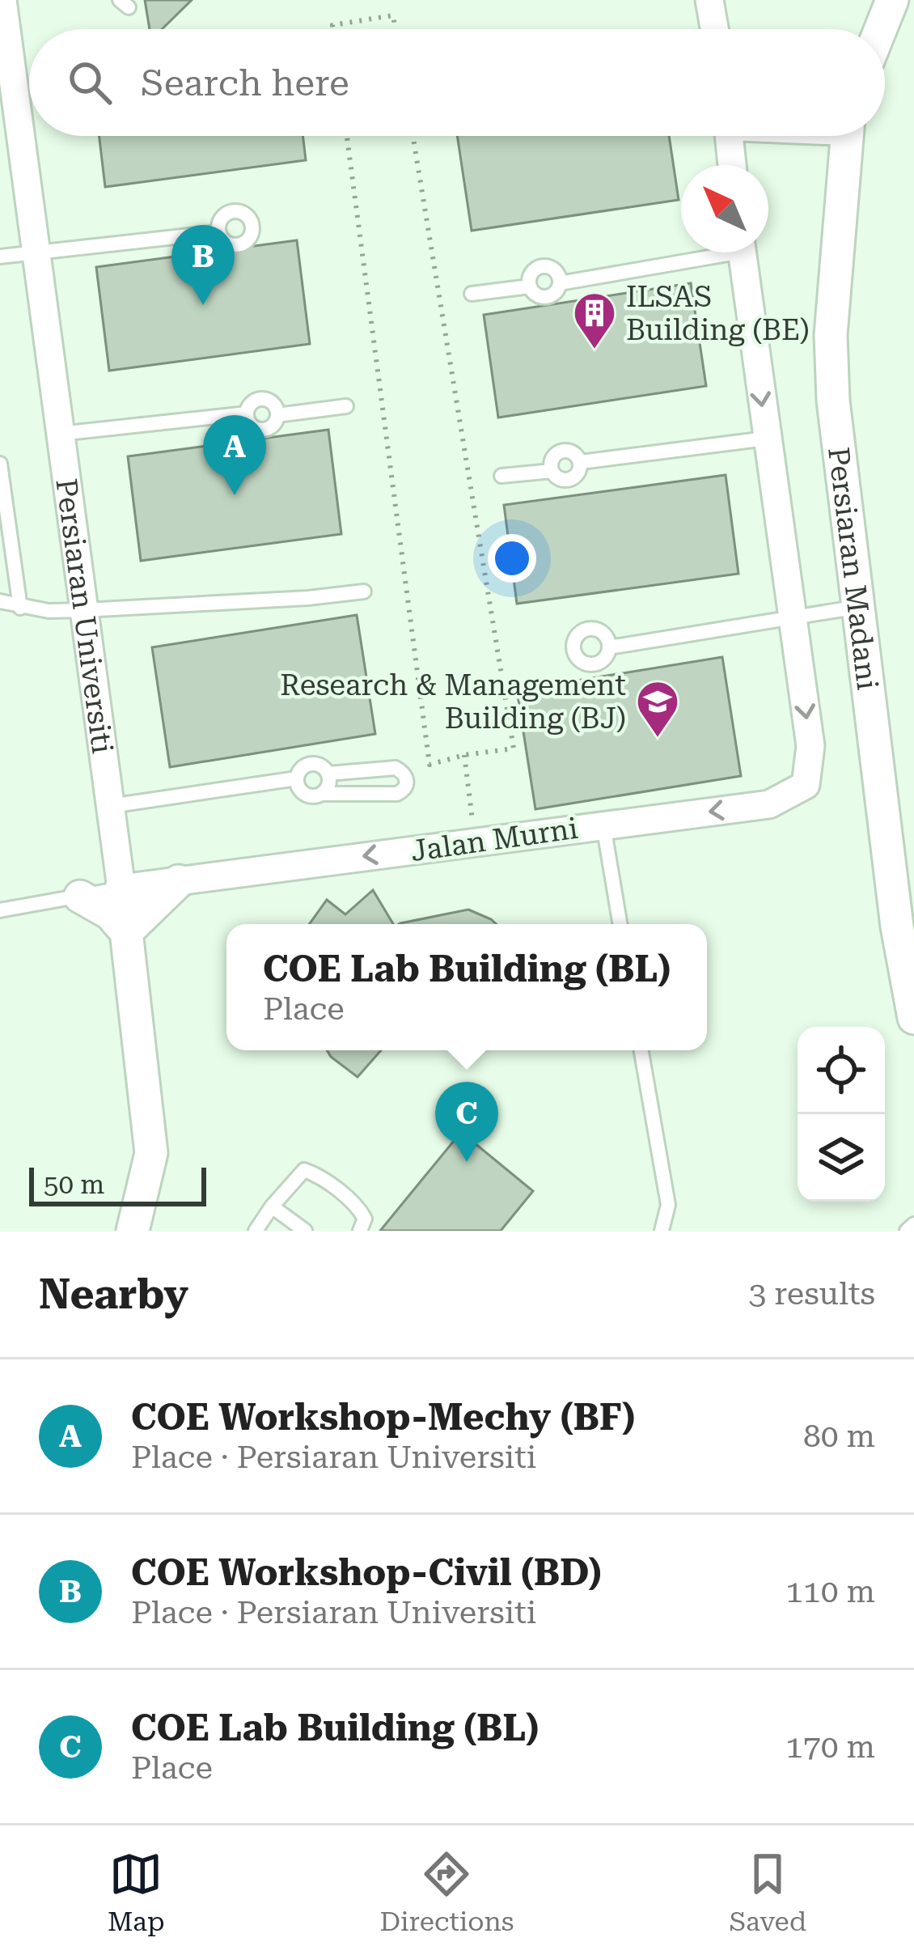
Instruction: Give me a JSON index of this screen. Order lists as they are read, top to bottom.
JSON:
{
  "streets": {
    "street": ["Persiaran Madani", "Persiaran Universiti", "Jalan Murni"]
  },
  "crossings": [
    ["Persiaran Universiti", "Jalan Murni"]
  ],
  "one_way": ["Jalan Murni"],
  "places": {
    "building": ["ILSAS Building (BE)"],
    "school or university": ["Research & Management Building (BJ)"]
  },
  "scale_bar": "50 m",
  "north": "top left",
  "page": {
    "search": "Search here",
    "pins": ["B", "A", "C"],
    "popup": ["COE Lab Building (BL)", "Place"],
    "scale": "50 m",
    "heading": ["Nearby", "3 results"],
    "list": [
      {
        "mark": "A",
        "name": "COE Workshop-Mechy (BF)",
        "note": "Place · Persiaran Universiti",
        "value": "80 m"
      },
      {
        "mark": "B",
        "name": "COE Workshop-Civil (BD)",
        "note": "Place · Persiaran Universiti",
        "value": "110 m"
      },
      {
        "mark": "C",
        "name": "COE Lab Building (BL)",
        "note": "Place",
        "value": "170 m"
      }
    ],
    "nav": ["Map", "Directions", "Saved"]
  }
}
